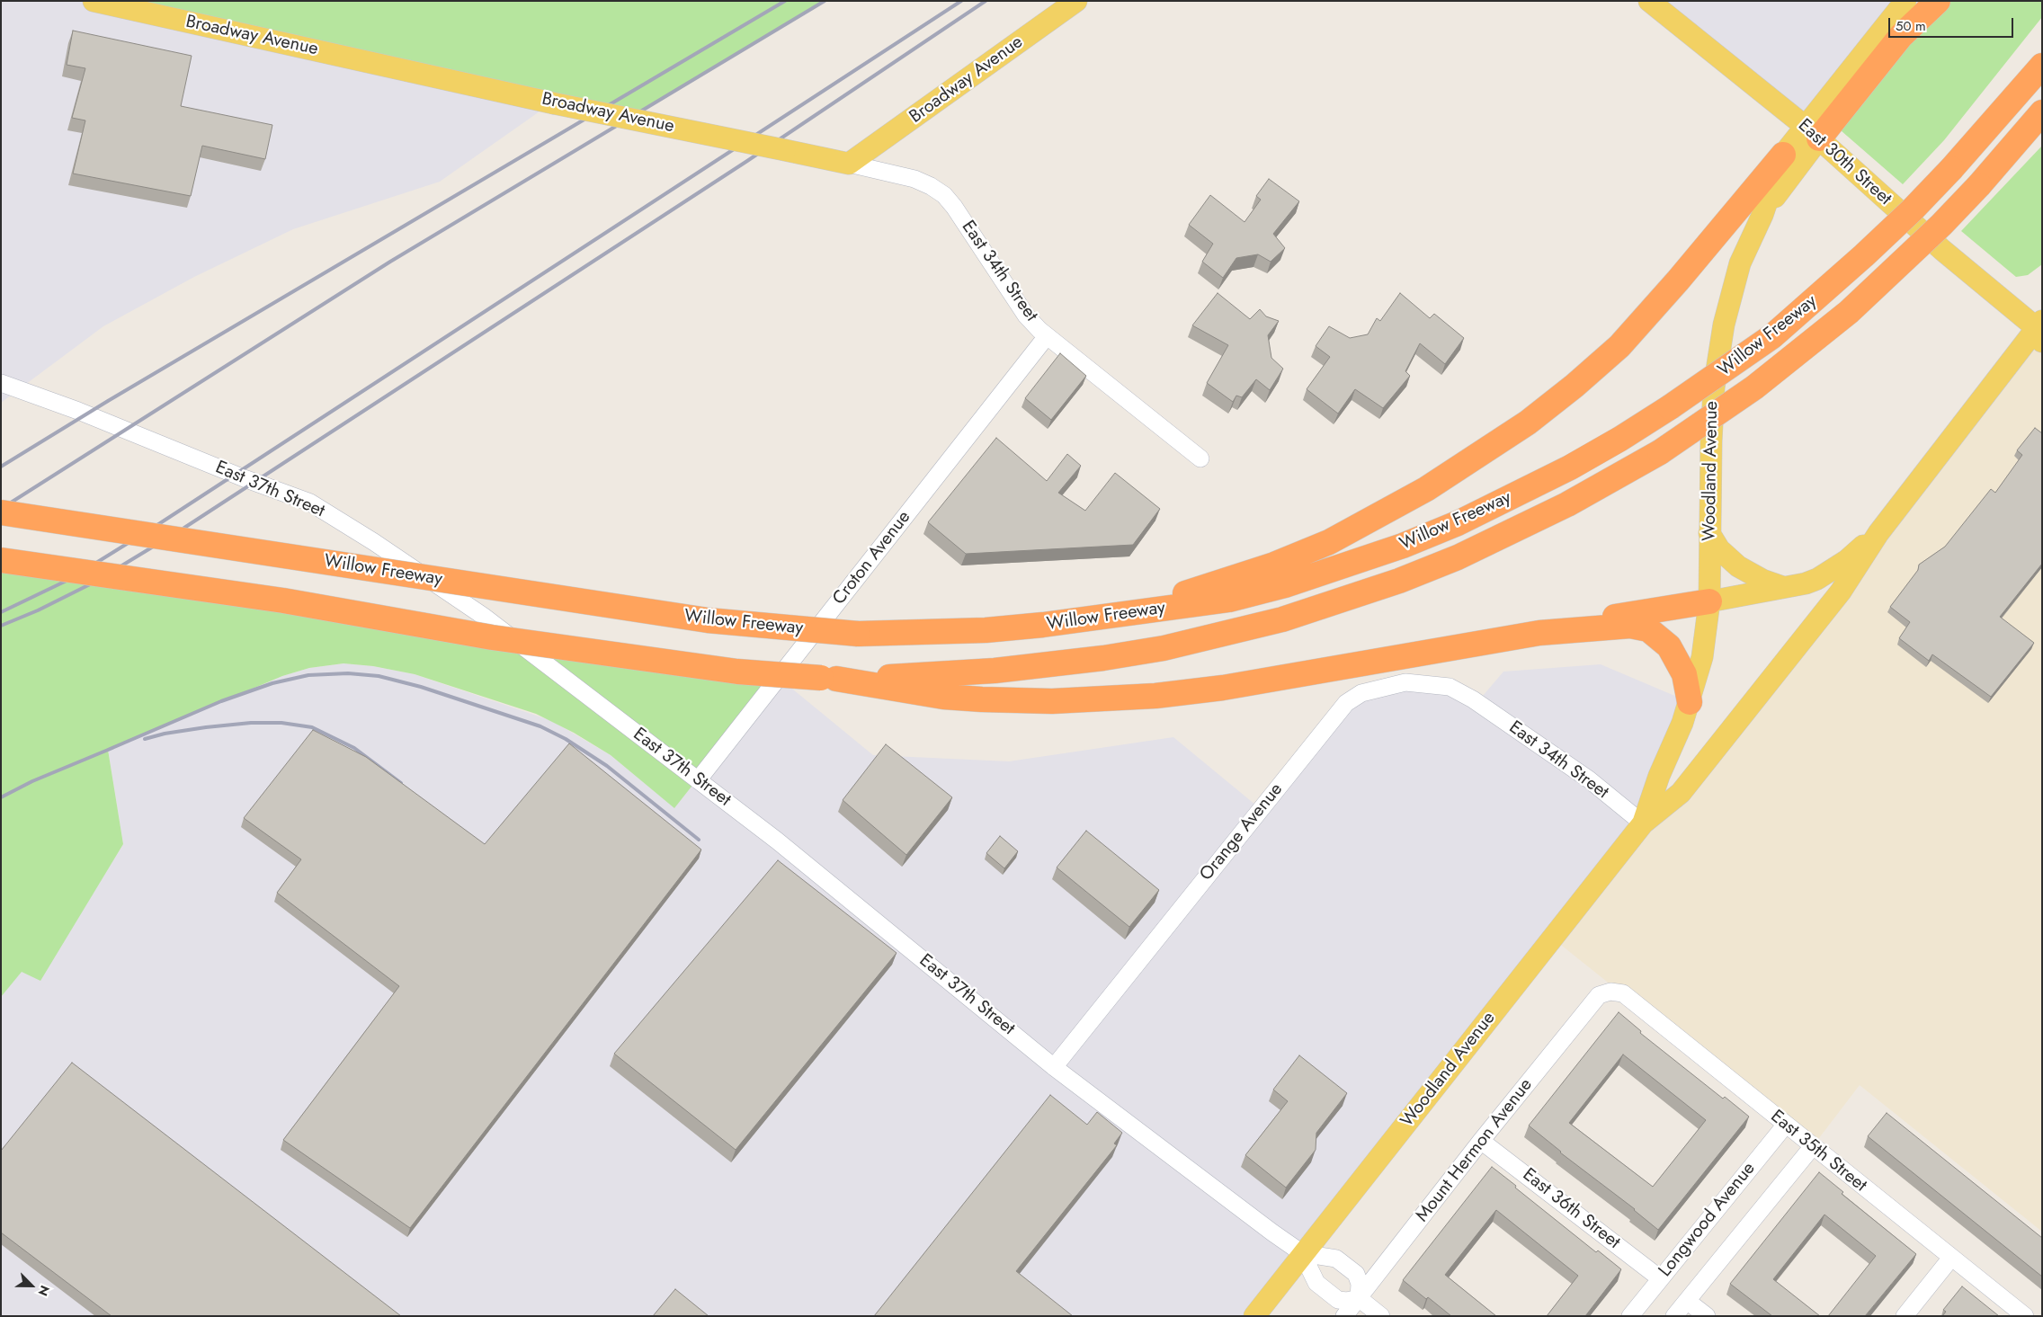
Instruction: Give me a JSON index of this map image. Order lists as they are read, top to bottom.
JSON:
{
  "streets": {
    "highway": ["Willow Freeway"],
    "main road": ["Broadway Avenue", "East 30th Street", "Woodland Avenue"],
    "street": [
      "East 34th Street",
      "East 37th Street",
      "Croton Avenue",
      "Orange Avenue",
      "Mount Hermon Avenue",
      "East 35th Street",
      "East 36th Street",
      "Longwood Avenue"
    ]
  },
  "crossings": [
    ["Broadway Avenue", "East 34th Street"],
    ["East 30th Street", "Woodland Avenue"],
    ["East 34th Street", "Woodland Avenue"],
    ["East 34th Street", "Croton Avenue"],
    ["East 34th Street", "Orange Avenue"],
    ["Woodland Avenue", "East 37th Street"],
    ["East 37th Street", "Croton Avenue"],
    ["East 37th Street", "Orange Avenue"],
    ["East 37th Street", "Mount Hermon Avenue"],
    ["Mount Hermon Avenue", "East 35th Street"],
    ["Mount Hermon Avenue", "East 36th Street"],
    ["East 35th Street", "Longwood Avenue"],
    ["East 36th Street", "Longwood Avenue"]
  ],
  "scale_bar": "50 m",
  "north": "bottom right"
}
